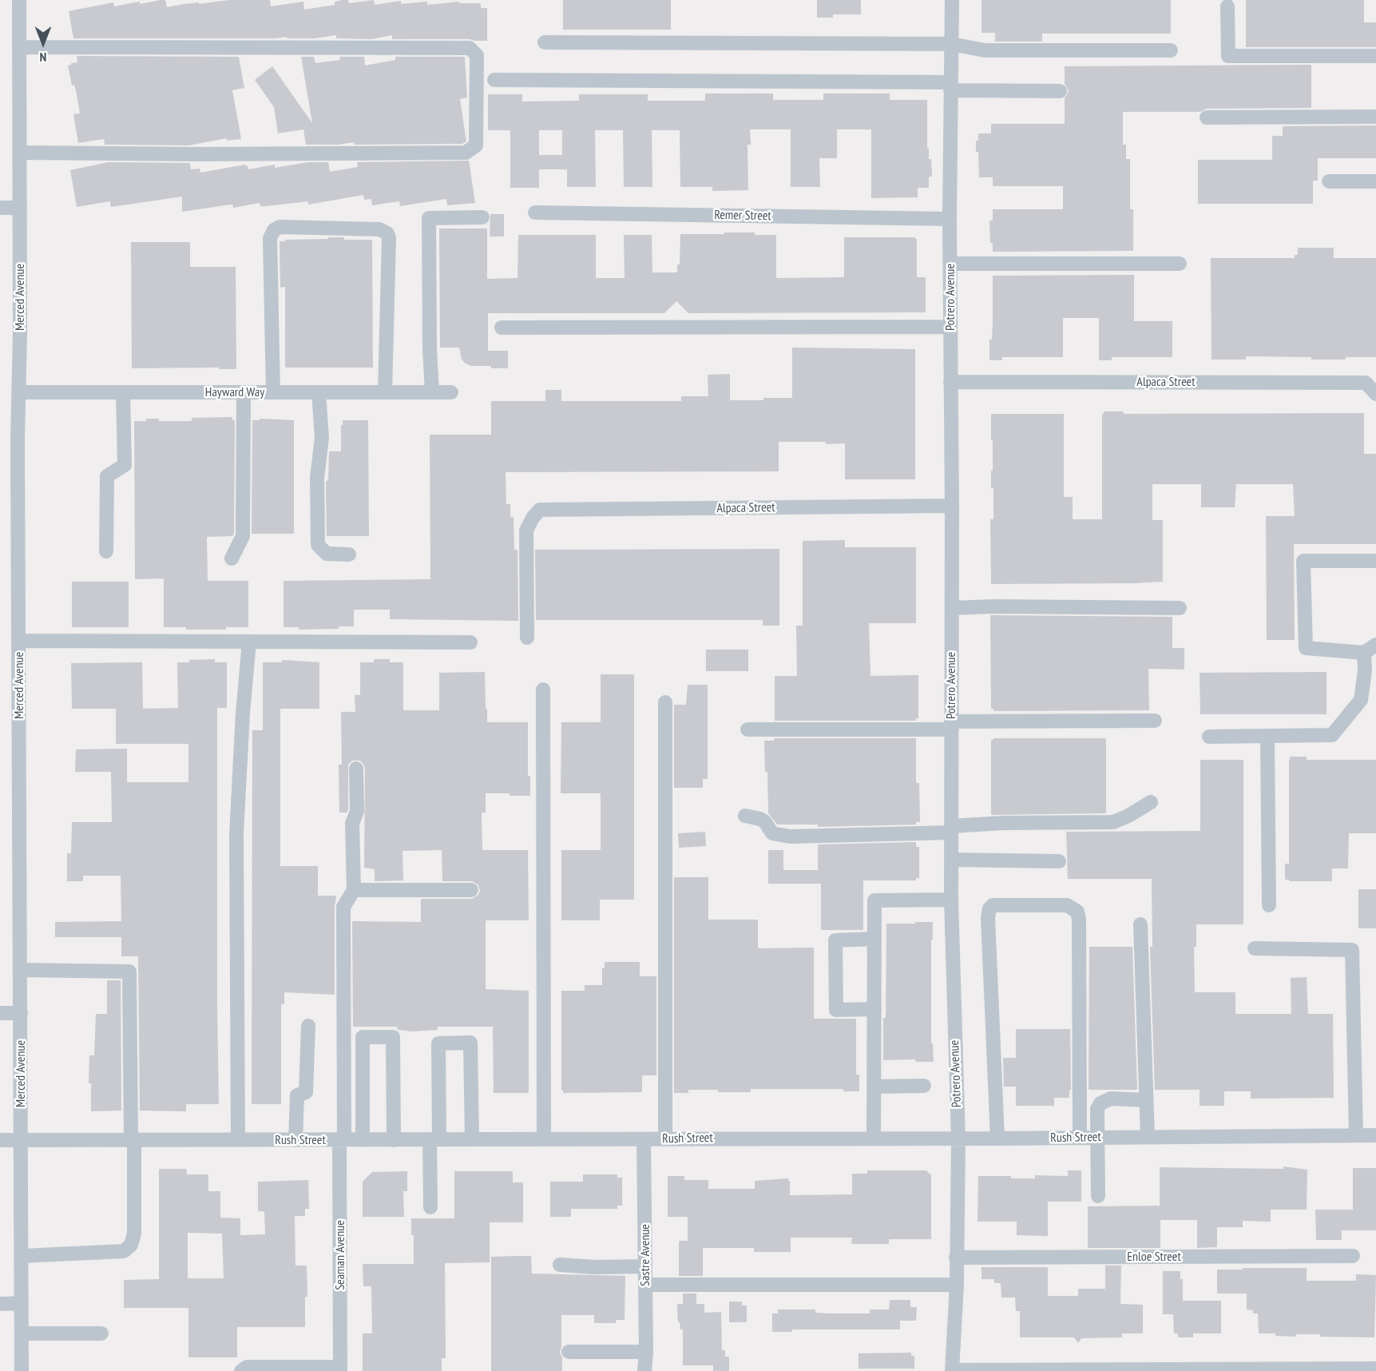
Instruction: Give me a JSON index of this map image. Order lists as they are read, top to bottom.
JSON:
{
  "streets": {
    "street": [
      "Remer Street",
      "Merced Avenue",
      "Potrero Avenue",
      "Alpaca Street",
      "Hayward Way",
      "Rush Street",
      "Seaman Avenue",
      "Sastre Avenue",
      "Enloe Street"
    ]
  },
  "crossings": [
    ["Remer Street", "Potrero Avenue"],
    ["Merced Avenue", "Hayward Way"],
    ["Merced Avenue", "Rush Street"],
    ["Potrero Avenue", "Alpaca Street"],
    ["Potrero Avenue", "Rush Street"],
    ["Potrero Avenue", "Enloe Street"],
    ["Rush Street", "Seaman Avenue"],
    ["Rush Street", "Sastre Avenue"]
  ],
  "north": "bottom"
}
